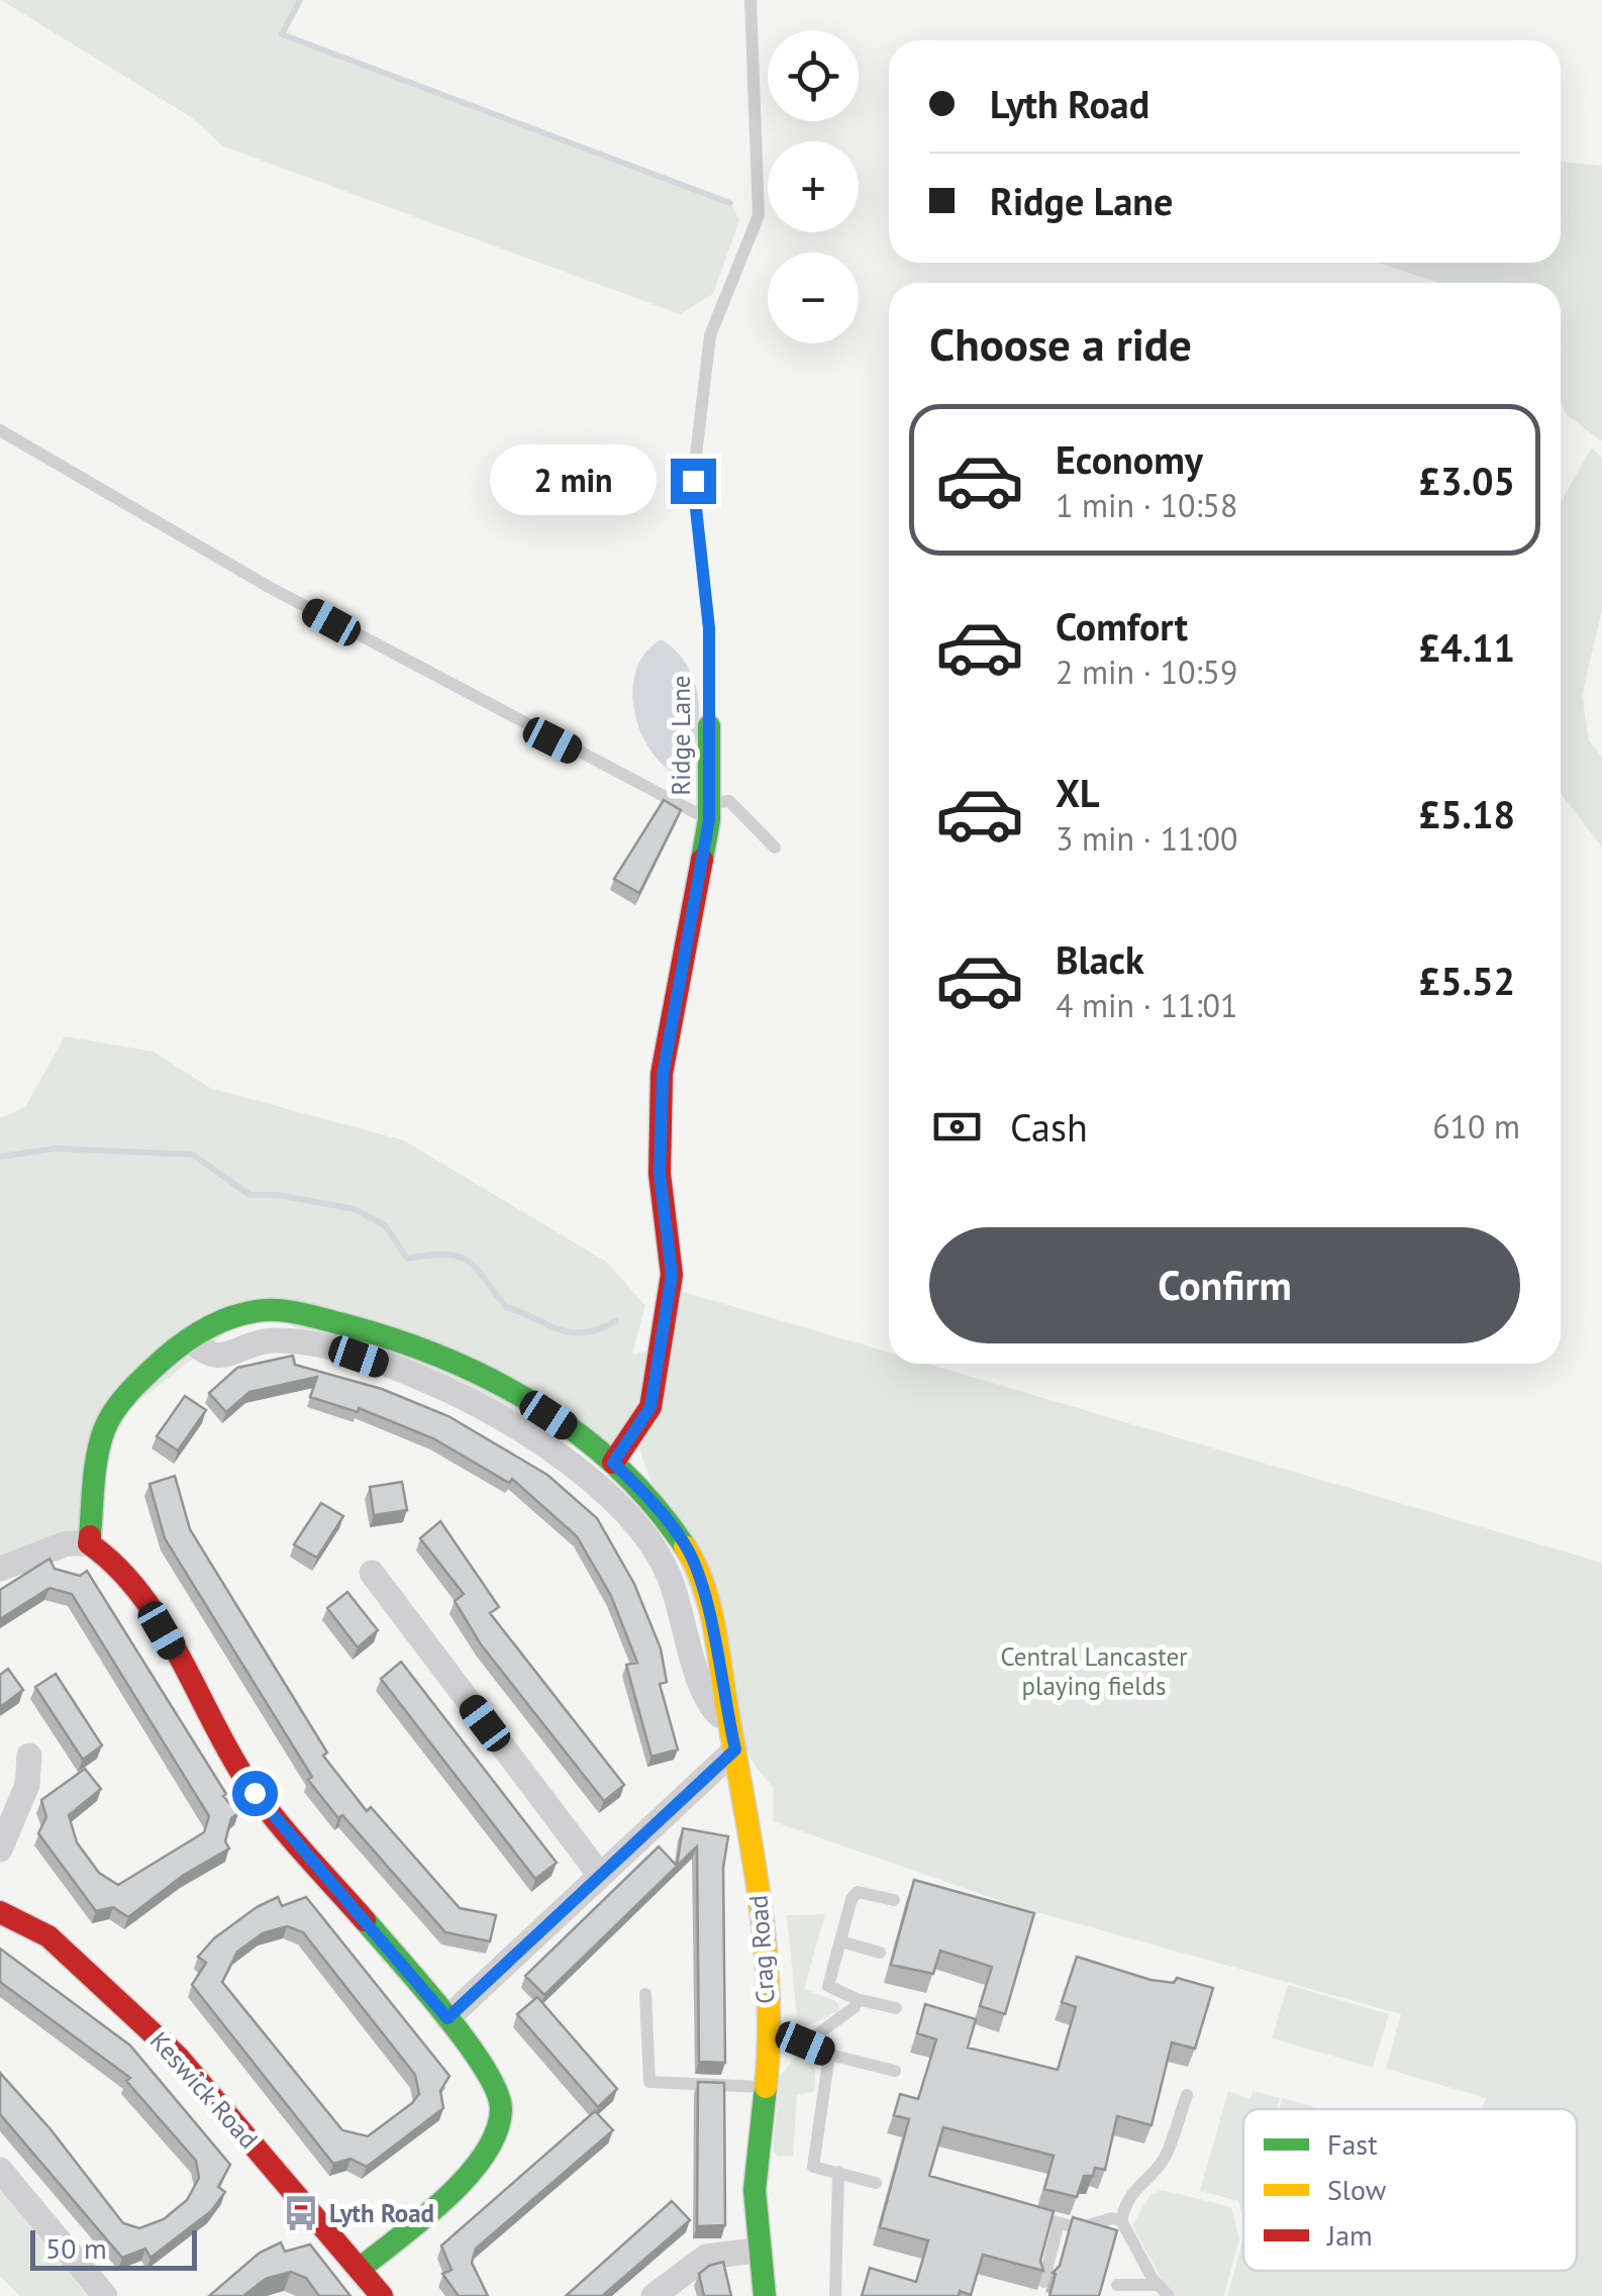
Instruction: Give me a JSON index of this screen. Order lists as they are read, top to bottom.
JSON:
{
  "streets": {
    "street": ["Ridge Lane", "Crag Road", "Keswick Road"]
  },
  "crossings": [
    ["Ridge Lane", "Crag Road"]
  ],
  "parks": ["Central Lancaster playing fields"],
  "places": {
    "bus stop": ["Lyth Road"]
  },
  "legend": ["Fast", "Slow", "Jam"],
  "scale_bar": "50 m",
  "page": {
    "map_buttons": ["+", "−"],
    "banner": ["Lyth Road", "Ridge Lane"],
    "heading": "Choose a ride",
    "list": [
      {
        "name": "Economy",
        "note": "1 min · 10:58",
        "value": "£3.05"
      },
      {
        "name": "Comfort",
        "note": "2 min · 10:59",
        "value": "£4.11"
      },
      {
        "name": "XL",
        "note": "3 min · 11:00",
        "value": "£5.18"
      },
      {
        "name": "Black",
        "note": "4 min · 11:01",
        "value": "£5.52"
      }
    ],
    "bubble": "2 min",
    "pay": ["Cash", "610 m"],
    "buttons": "Confirm",
    "scale": "50 m"
  }
}
